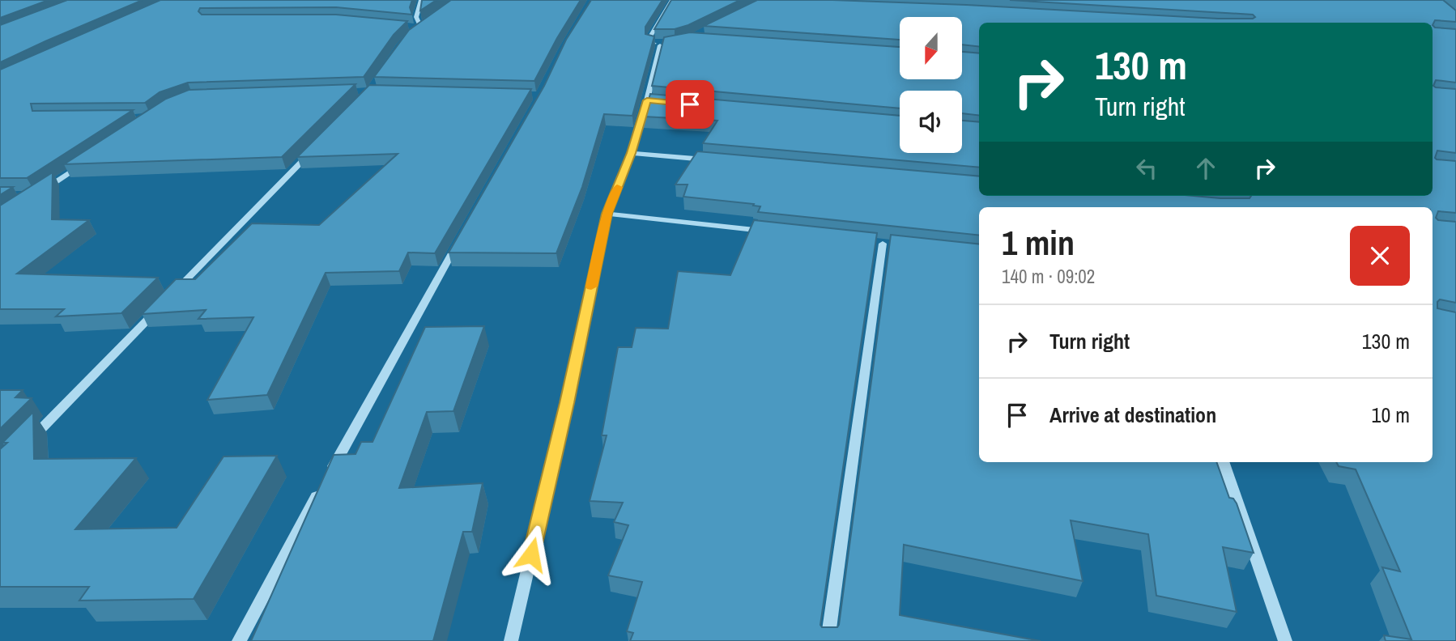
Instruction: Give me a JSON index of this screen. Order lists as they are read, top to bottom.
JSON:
{
  "north": "bottom",
  "page": {
    "turn": ["130 m", "Turn right"],
    "heading": ["1 min", "140 m · 09:02"],
    "list": [
      {
        "name": "Turn right",
        "value": "130 m"
      },
      {
        "name": "Arrive at destination",
        "value": "10 m"
      }
    ]
  }
}
